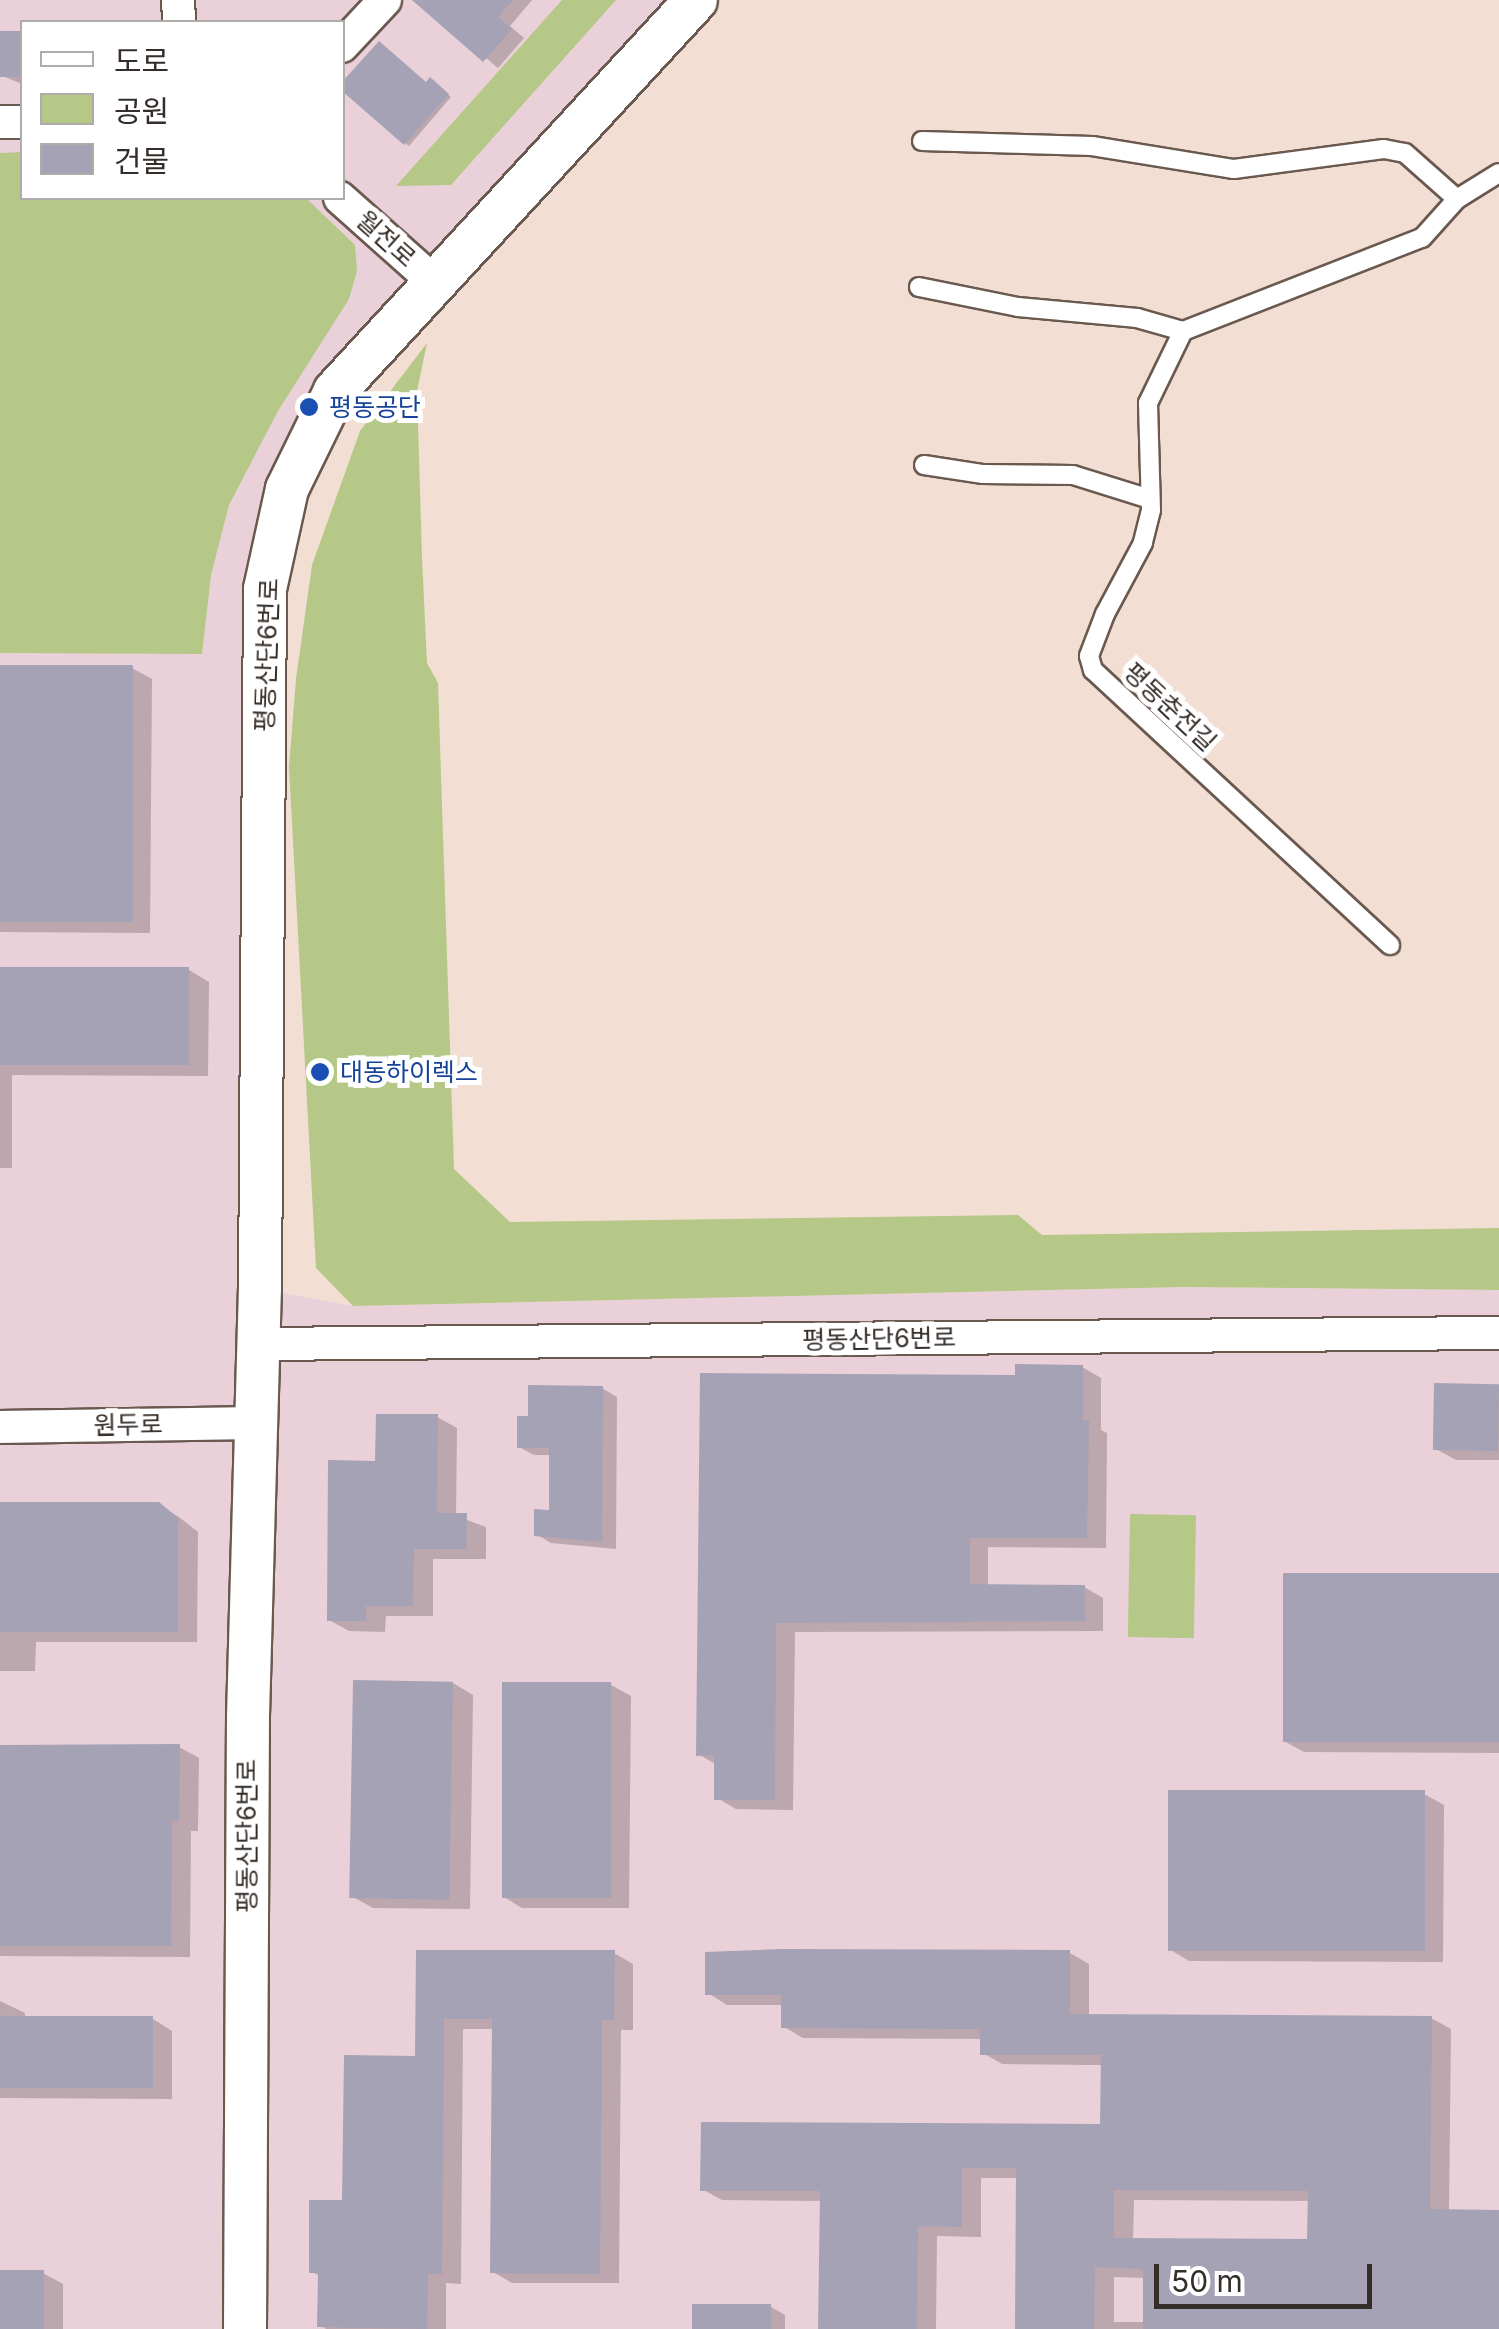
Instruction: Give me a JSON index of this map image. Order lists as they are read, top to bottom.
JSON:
{
  "streets": {
    "street": ["월전로", "평동산단6번로", "원두로"],
    "lane": ["평동춘전길"]
  },
  "crossings": [
    ["월전로", "평동산단6번로"],
    ["평동산단6번로", "원두로"]
  ],
  "places": ["평동공단", "대동하이렉스"],
  "legend": ["도로", "공원", "건물"],
  "scale_bar": "50 m"
}
